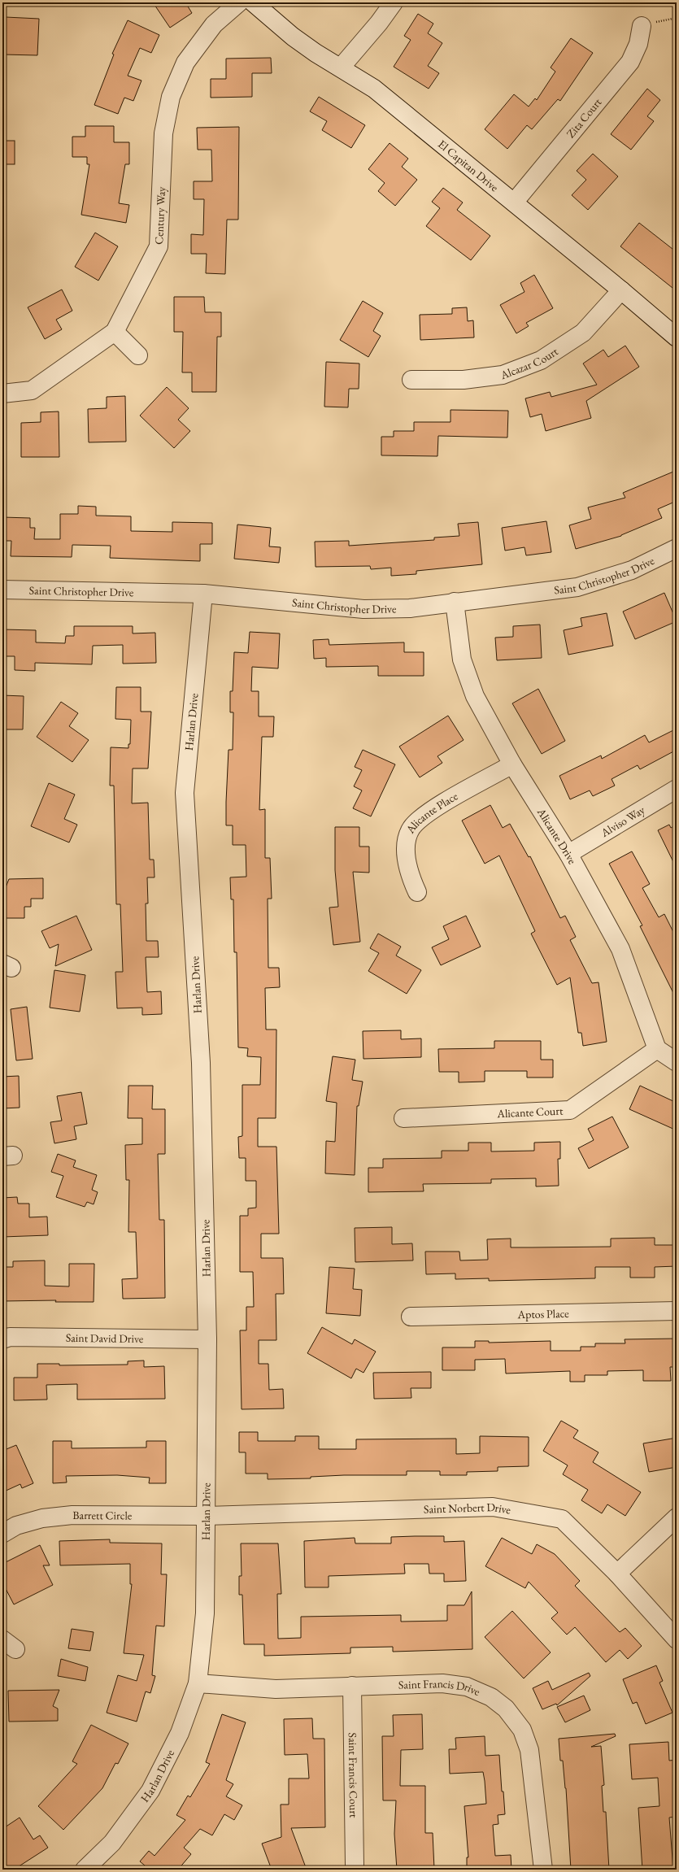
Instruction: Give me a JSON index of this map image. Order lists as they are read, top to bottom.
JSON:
{
  "streets": {
    "street": [
      "Zita Court",
      "El Capitan Drive",
      "Century Way",
      "Alcazar Court",
      "Saint Christopher Drive",
      "Harlan Drive",
      "Alicante Place",
      "Alviso Way",
      "Alicante Drive",
      "Alicante Court",
      "Aptos Place",
      "Saint David Drive",
      "Saint Norbert Drive",
      "Barrett Circle",
      "Saint Francis Drive",
      "Saint Francis Court"
    ]
  },
  "crossings": [
    ["Zita Court", "El Capitan Drive"],
    ["El Capitan Drive", "Alcazar Court"],
    ["Saint Christopher Drive", "Harlan Drive"],
    ["Saint Christopher Drive", "Alicante Drive"],
    ["Harlan Drive", "Saint David Drive"],
    ["Harlan Drive", "Saint Norbert Drive"],
    ["Harlan Drive", "Barrett Circle"],
    ["Harlan Drive", "Saint Francis Drive"],
    ["Alicante Place", "Alicante Drive"],
    ["Alviso Way", "Alicante Drive"],
    ["Alicante Drive", "Alicante Court"],
    ["Saint Norbert Drive", "Barrett Circle"],
    ["Saint Francis Drive", "Saint Francis Court"]
  ]
}
